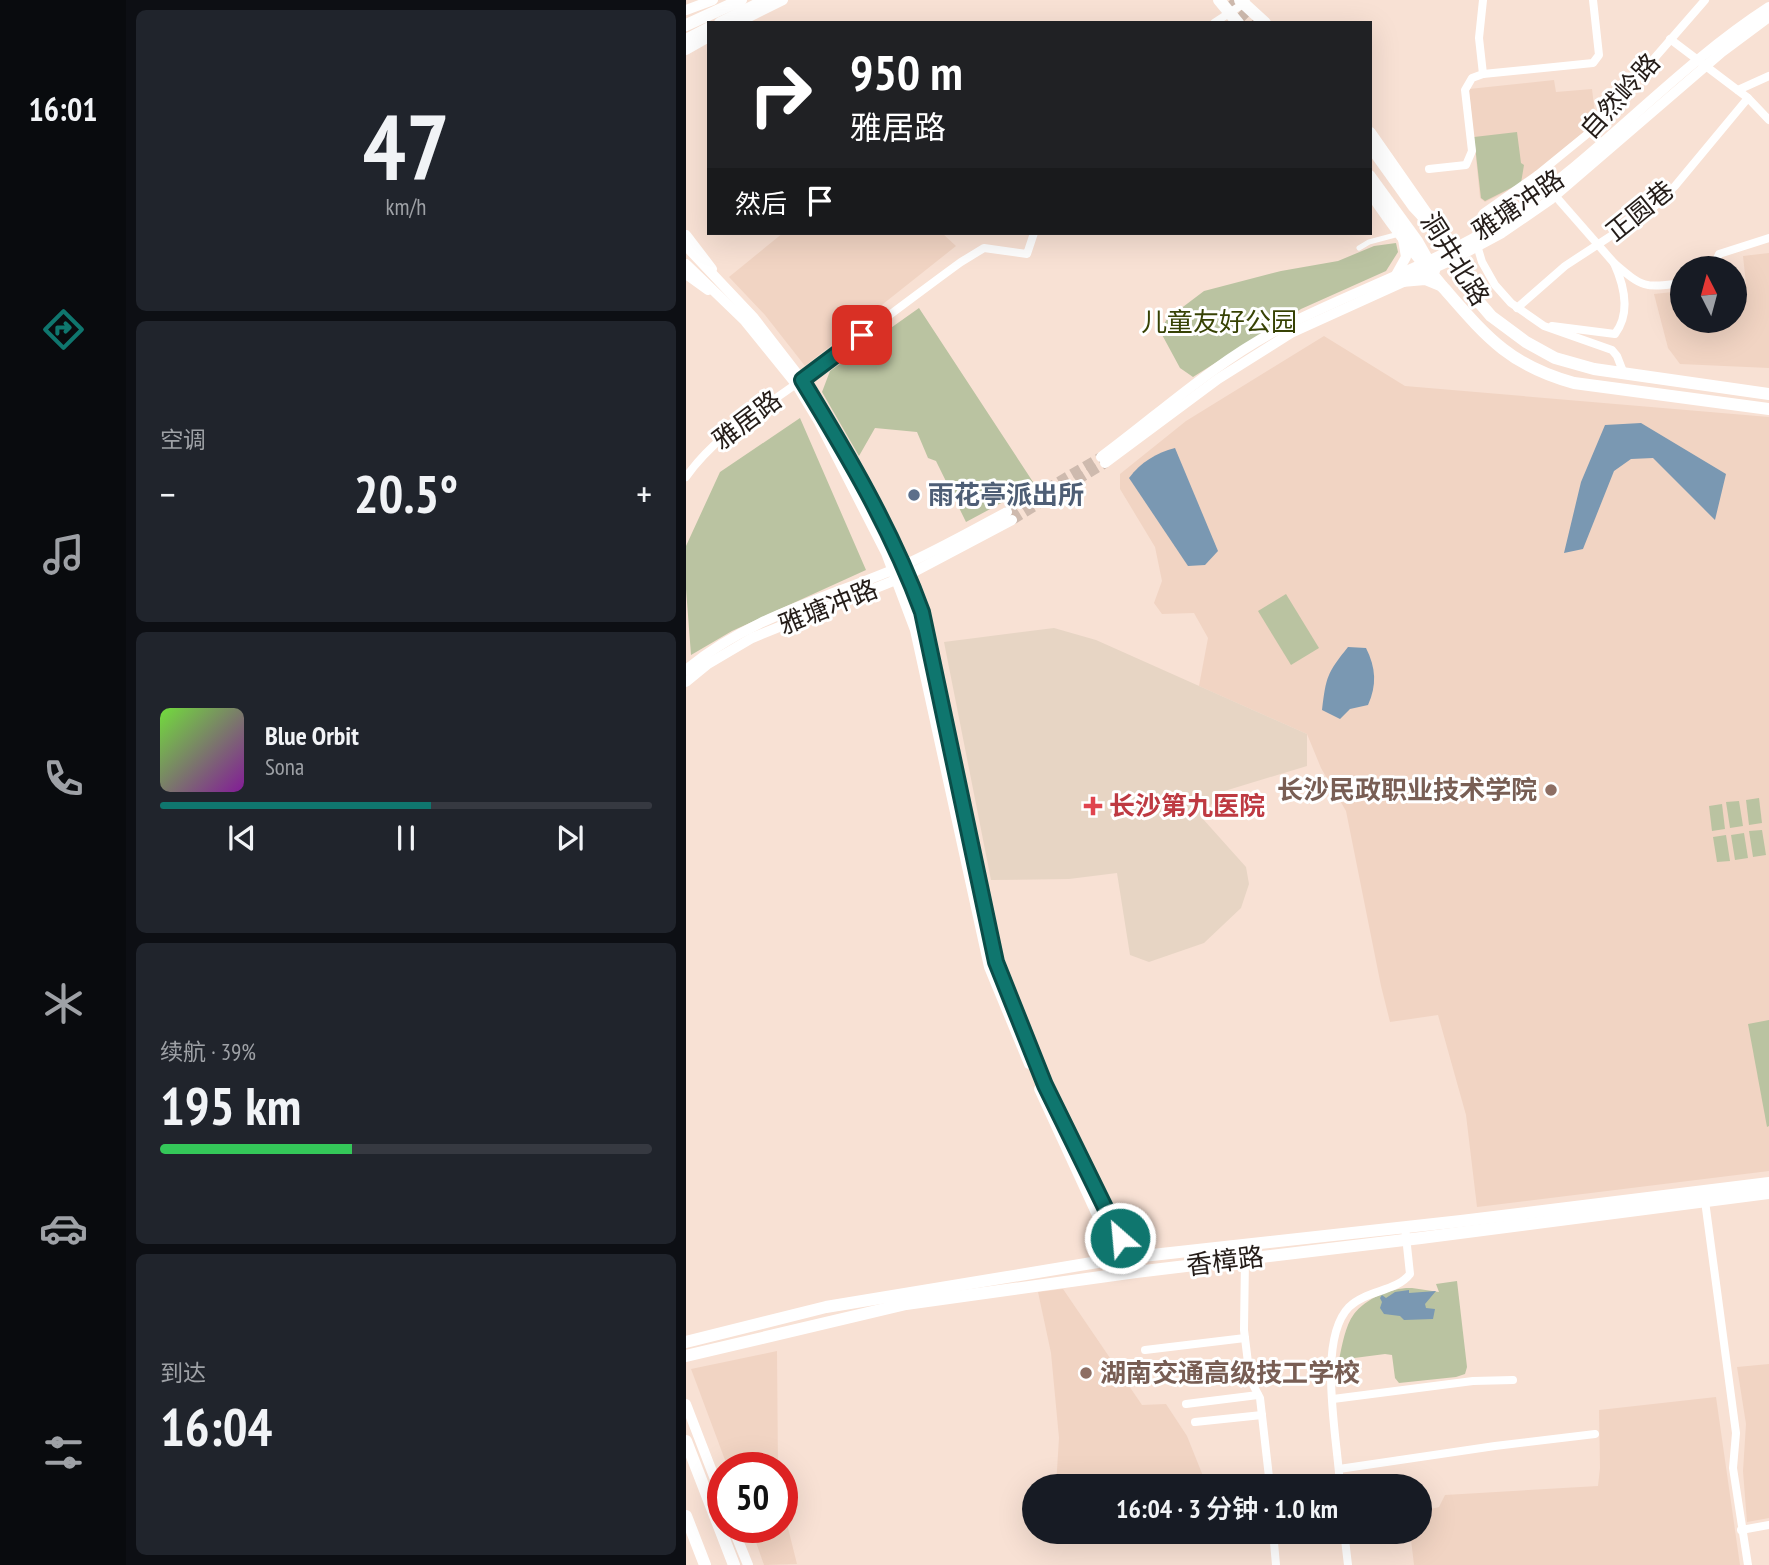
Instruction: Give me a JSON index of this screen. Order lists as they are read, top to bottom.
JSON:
{
  "streets": {
    "main road": ["洞井北路", "香樟路"],
    "street": [
      "自然岭路",
      "雅塘冲路",
      "正圆巷",
      "雅居路"
    ]
  },
  "crossings": [
    ["自然岭路", "雅塘冲路"],
    ["自然岭路", "正圆巷"],
    ["自然岭路", "洞井北路"],
    ["雅塘冲路", "洞井北路"]
  ],
  "parks": ["儿童友好公园"],
  "places": {
    "other": ["雨花亭派出所", "长沙民政职业技术学院", "湖南交通高级技工学校"],
    "health": ["长沙第九医院"]
  },
  "north": "top",
  "page": {
    "tabs": "16:01",
    "tile": [
      ["47", "km/h"],
      "空调",
      ["续航 · 39%", "195 km"],
      ["到达", "16:04"]
    ],
    "turn": ["950 m", "雅居路"],
    "then": "然后",
    "heat": ["−", "20.5°", "+"],
    "song": ["Blue Orbit", "Sona"],
    "limit": "50",
    "trip": "16:04 · 3 分钟 · 1.0 km"
  }
}
